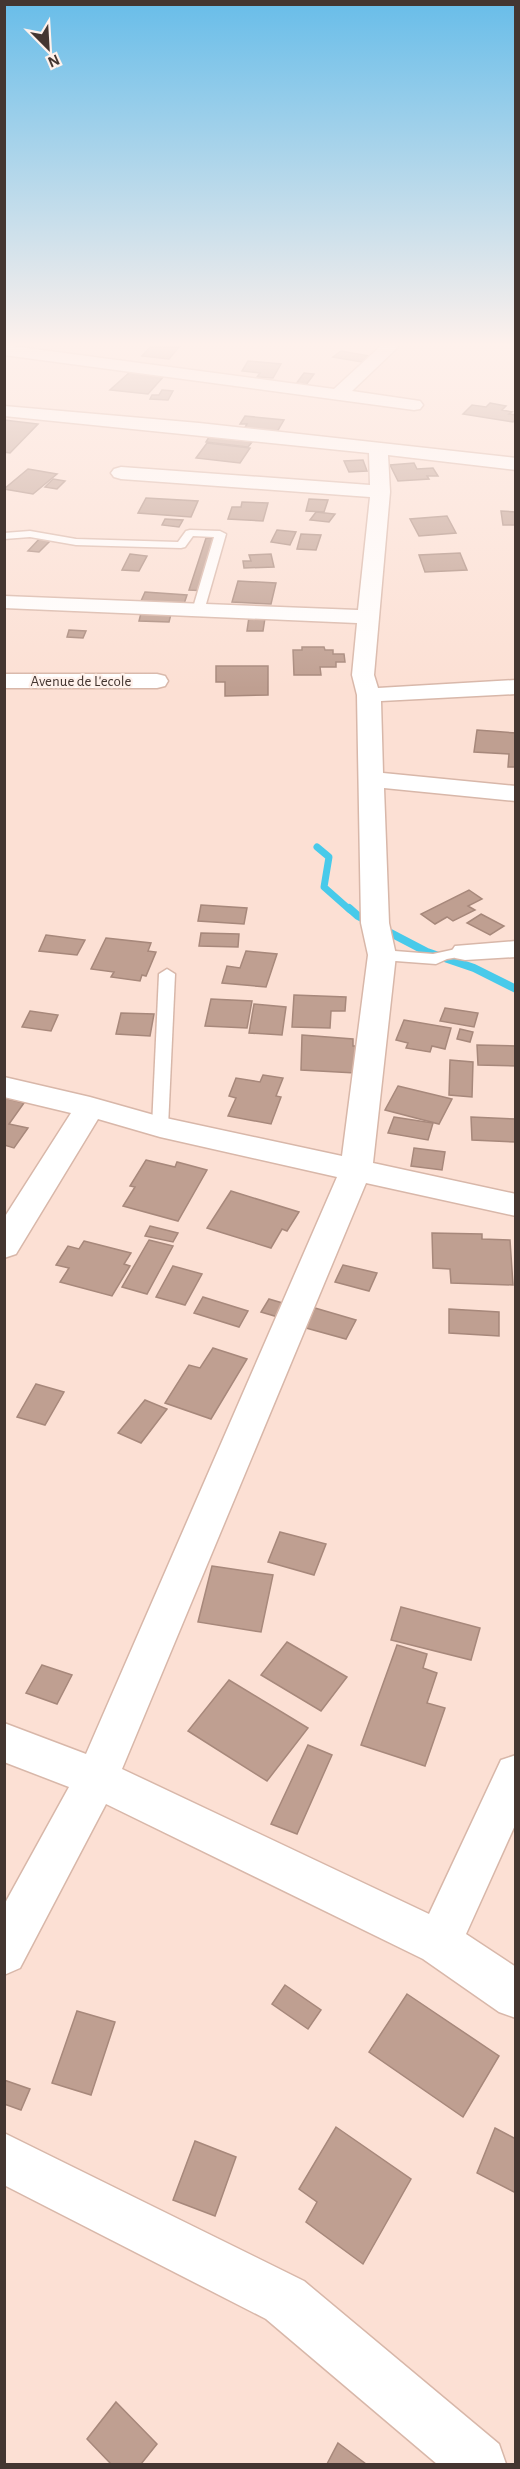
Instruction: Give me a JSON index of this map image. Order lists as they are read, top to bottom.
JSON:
{
  "streets": {
    "street": ["Avenue de L'ecole"]
  },
  "north": "bottom right"
}
